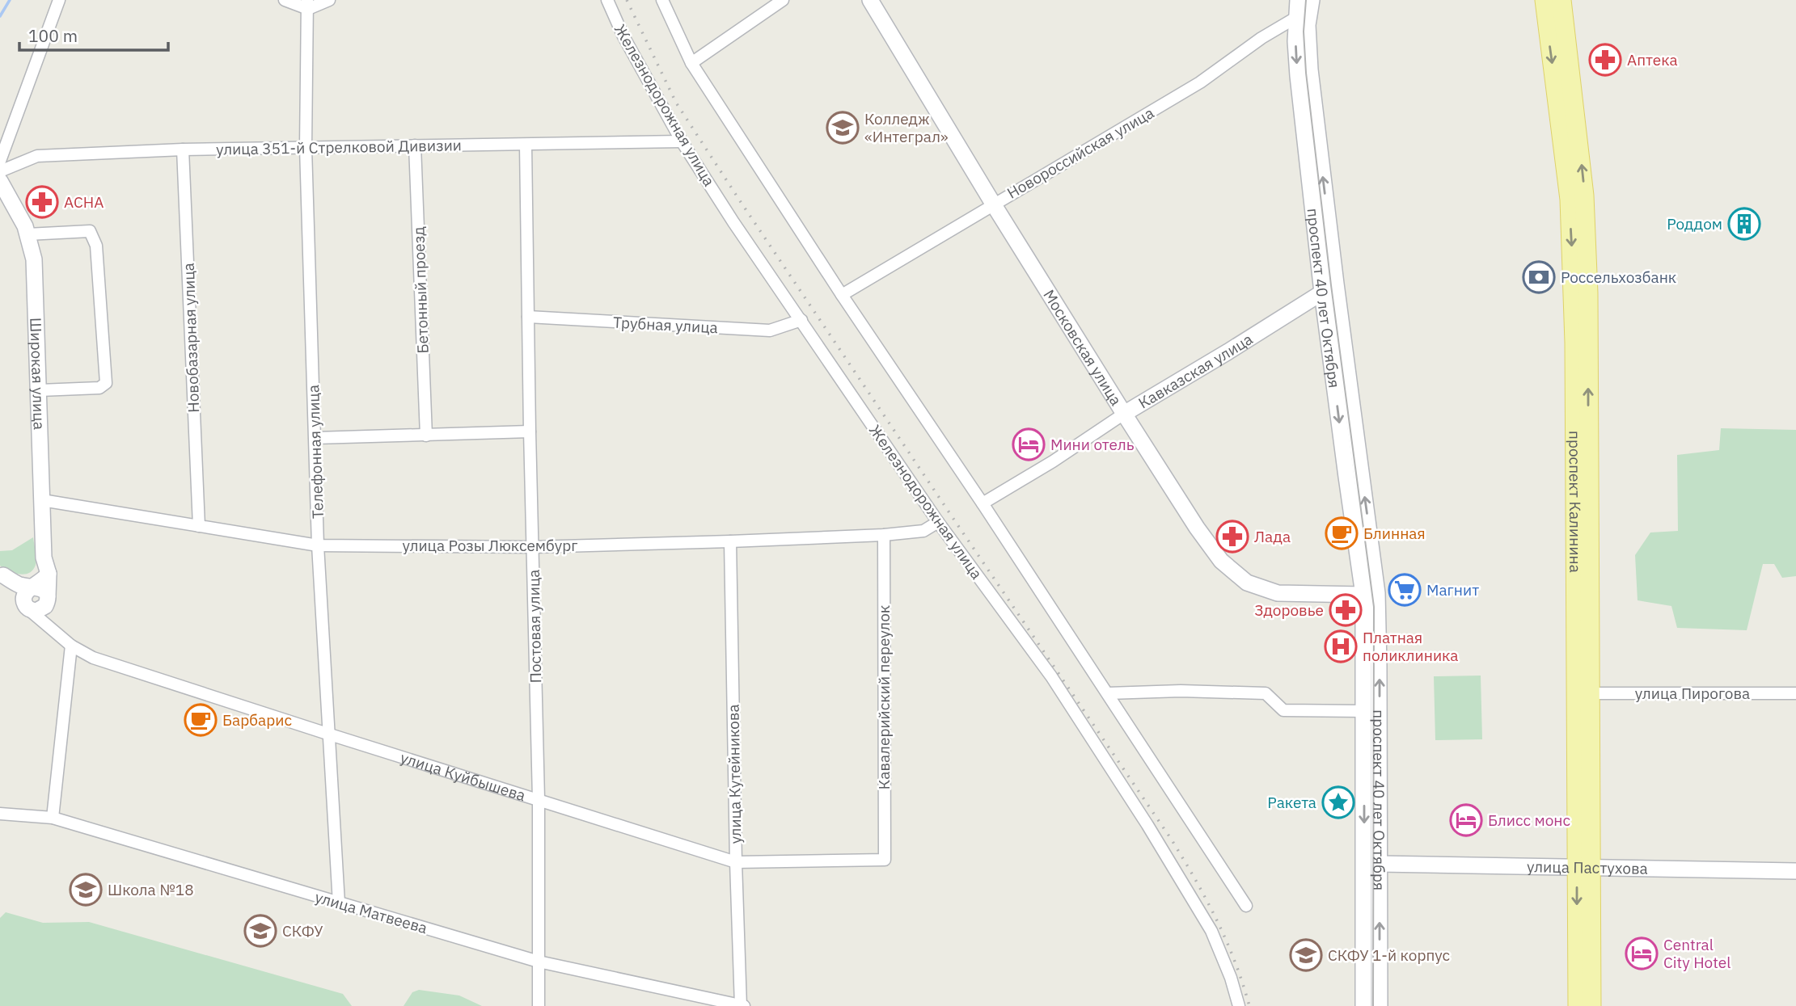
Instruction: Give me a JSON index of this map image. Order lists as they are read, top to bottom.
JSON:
{
  "streets": {
    "main road": ["проспект Калинина"],
    "street": [
      "Железнодорожная улица",
      "улица 351-й Стрелковой Дивизии",
      "Новороссийская улица",
      "Бетонный проезд",
      "проспект 40 лет Октября",
      "Трубная улица",
      "Новобазарная улица",
      "Московская улица",
      "Кавказская улица",
      "Широкая улица",
      "Телефонная улица",
      "улица Розы Люксембург",
      "Постовая улица",
      "улица Пирогова",
      "Кавалерийский переулок",
      "улица Кутейникова",
      "улица Куйбышева",
      "улица Пастухова",
      "улица Матвеева"
    ]
  },
  "crossings": [
    ["Железнодорожная улица", "улица 351-й Стрелковой Дивизии"],
    ["Железнодорожная улица", "Трубная улица"],
    ["Железнодорожная улица", "улица Розы Люксембург"],
    ["улица 351-й Стрелковой Дивизии", "Бетонный проезд"],
    ["улица 351-й Стрелковой Дивизии", "Новобазарная улица"],
    ["улица 351-й Стрелковой Дивизии", "Телефонная улица"],
    ["улица 351-й Стрелковой Дивизии", "Постовая улица"],
    ["Новороссийская улица", "проспект 40 лет Октября"],
    ["Новороссийская улица", "Московская улица"],
    ["проспект 40 лет Октября", "Московская улица"],
    ["проспект 40 лет Октября", "Кавказская улица"],
    ["проспект 40 лет Октября", "улица Пастухова"],
    ["Трубная улица", "Постовая улица"],
    ["Новобазарная улица", "улица Розы Люксембург"],
    ["Московская улица", "Кавказская улица"],
    ["Широкая улица", "улица Розы Люксембург"],
    ["Широкая улица", "улица Куйбышева"],
    ["Телефонная улица", "улица Розы Люксембург"],
    ["Телефонная улица", "улица Куйбышева"],
    ["Телефонная улица", "улица Матвеева"],
    ["проспект Калинина", "улица Пирогова"],
    ["проспект Калинина", "улица Пастухова"],
    ["улица Розы Люксембург", "Постовая улица"],
    ["улица Розы Люксембург", "Кавалерийский переулок"],
    ["улица Розы Люксембург", "улица Кутейникова"],
    ["Постовая улица", "улица Куйбышева"],
    ["Постовая улица", "улица Матвеева"],
    ["Кавалерийский переулок", "улица Куйбышева"],
    ["улица Кутейникова", "улица Куйбышева"],
    ["улица Кутейникова", "улица Матвеева"]
  ],
  "places": {
    "pharmacy": [
      "Аптека",
      "АСНА",
      "Лада",
      "Здоровье"
    ],
    "school or university": [
      "Колледж «Интеграл»",
      "Школа №18",
      "СКФУ",
      "СКФУ 1-й корпус"
    ],
    "building": ["Роддом"],
    "bank": ["Россельхозбанк"],
    "hotel": ["Мини отель", "Блисс монс", "Central City Hotel"],
    "cafe": ["Блинная", "Барбарис"],
    "supermarket": ["Магнит"],
    "hospital": ["Платная поликлиника"],
    "place": ["Ракета"]
  },
  "scale_bar": "100 m"
}
